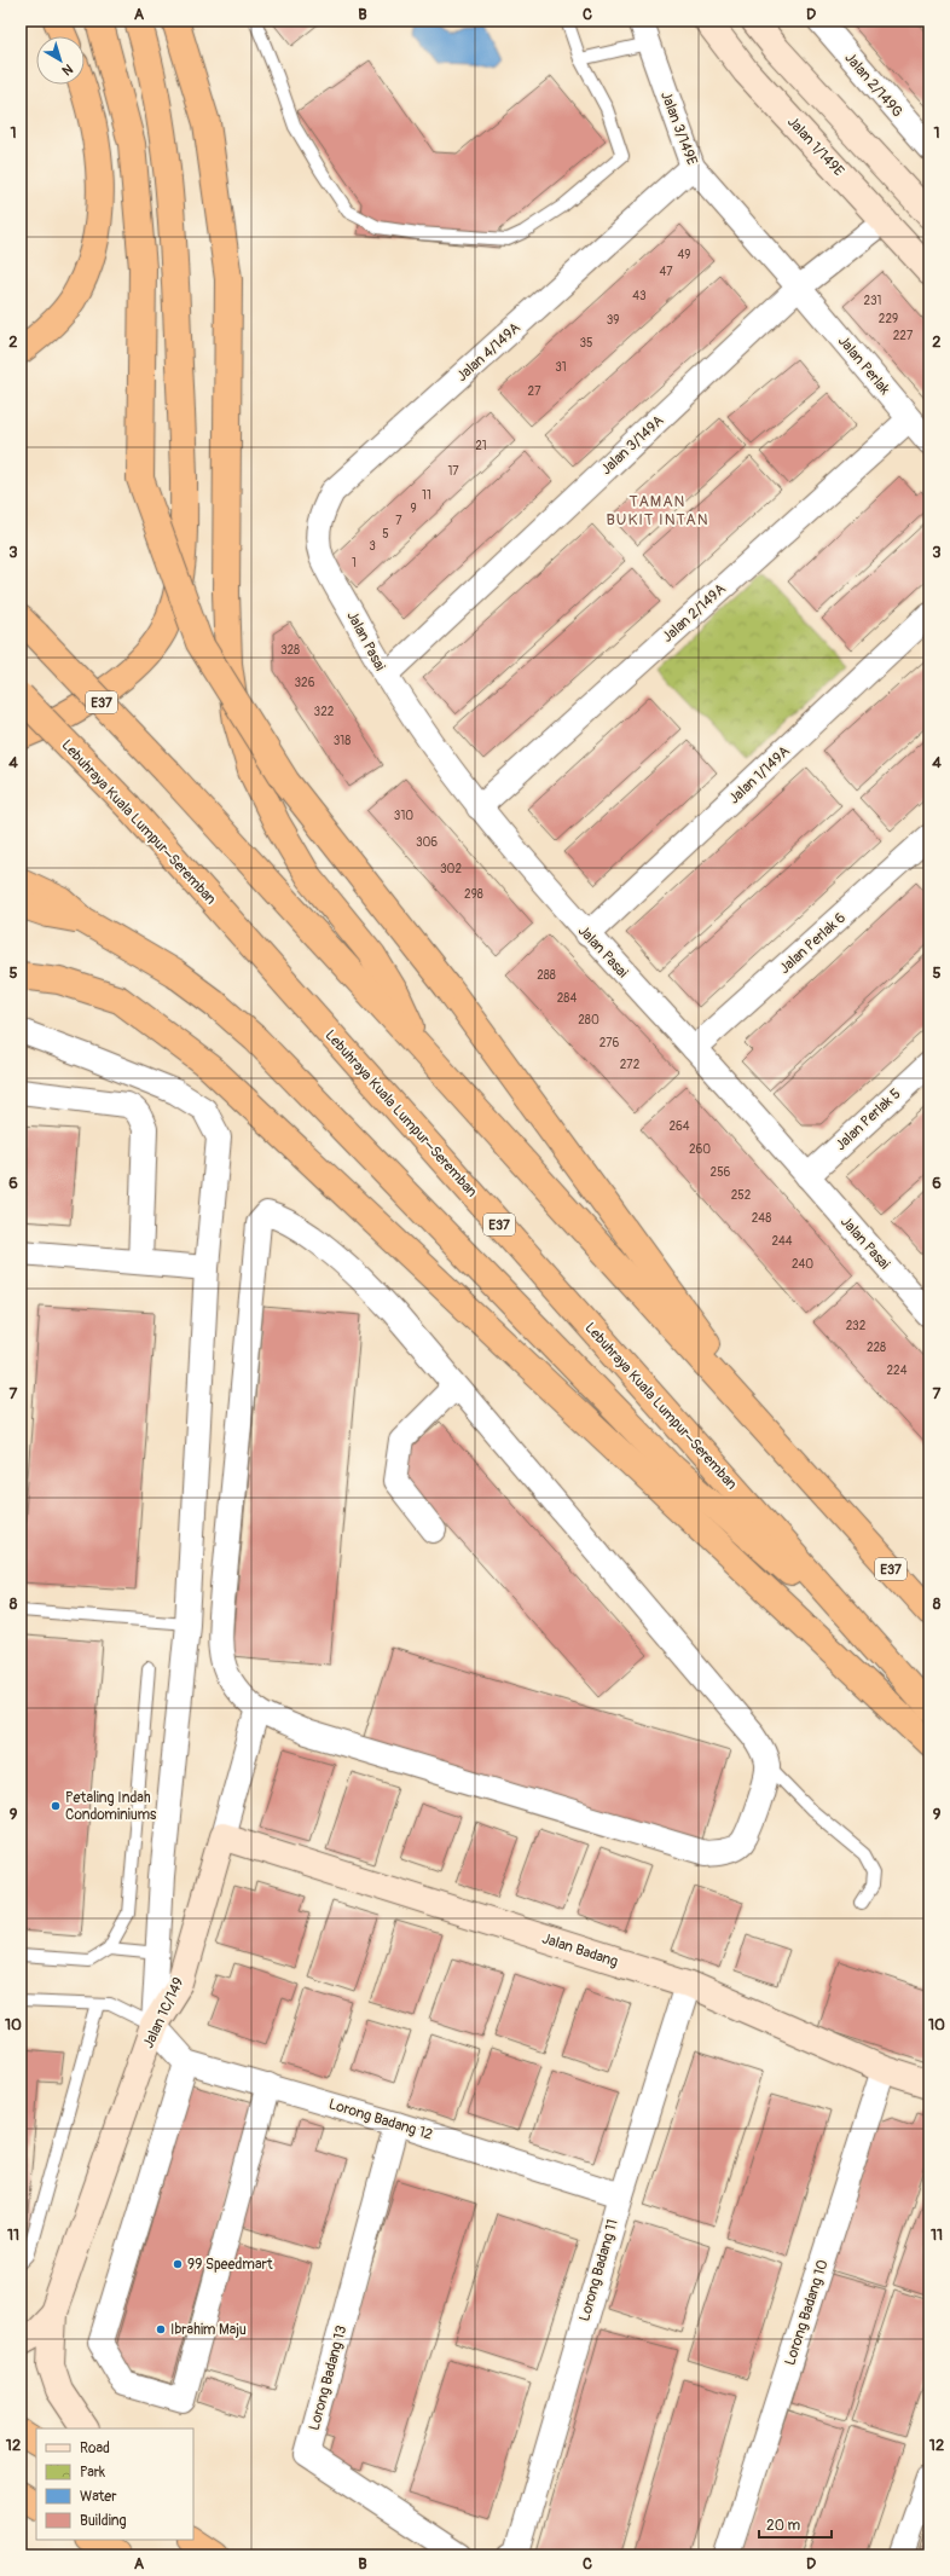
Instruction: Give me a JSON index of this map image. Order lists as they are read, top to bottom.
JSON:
{
  "streets": {
    "highway": ["E37", "Lebuhraya Kuala Lumpur–Seremban"],
    "street": [
      "Jalan 2/149G",
      "Jalan 3/149E",
      "Jalan 1/149E",
      "Jalan 4/149A",
      "Jalan Perlak",
      "Jalan 3/149A",
      "Jalan 2/149A",
      "Jalan Pasai",
      "Jalan 1/149A",
      "Jalan Perlak 6",
      "Jalan Perlak 5",
      "Jalan Badang",
      "Jalan 1C/149",
      "Lorong Badang 12",
      "Lorong Badang 11",
      "Lorong Badang 10",
      "Lorong Badang 13"
    ]
  },
  "crossings": [
    ["Jalan 3/149E", "Jalan 4/149A"],
    ["Jalan 3/149E", "Jalan Perlak"],
    ["Jalan 3/149E", "Jalan 3/149A"],
    ["Jalan 1/149E", "Jalan 3/149A"],
    ["Jalan 4/149A", "Jalan Pasai"],
    ["Jalan Perlak", "Jalan 3/149A"],
    ["Jalan Perlak", "Jalan 2/149A"],
    ["Jalan 3/149A", "Jalan Pasai"],
    ["Jalan 2/149A", "Jalan Pasai"],
    ["Jalan Pasai", "Jalan 1/149A"],
    ["Jalan Pasai", "Jalan Perlak 6"],
    ["Jalan Pasai", "Jalan Perlak 5"],
    ["Jalan Badang", "Jalan 1C/149"],
    ["Jalan Badang", "Lorong Badang 11"],
    ["Jalan Badang", "Lorong Badang 10"],
    ["Lorong Badang 12", "Lorong Badang 11"],
    ["Lorong Badang 12", "Lorong Badang 13"]
  ],
  "districts": ["TAMAN BUKIT INTAN"],
  "places": ["Petaling Indah Condominiums", "99 Speedmart", "Ibrahim Maju"],
  "house_numbers": [
    "49",
    "47",
    "43",
    "231",
    "229",
    "39",
    "227",
    "35",
    "31",
    "27",
    "21",
    "17",
    "11",
    "9",
    "7",
    "5",
    "3",
    "1",
    "328",
    "326",
    "322",
    "318",
    "310",
    "306",
    "302",
    "298",
    "288",
    "284",
    "280",
    "276",
    "272",
    "264",
    "260",
    "256",
    "252",
    "248",
    "244",
    "240",
    "232",
    "228",
    "224"
  ],
  "legend": [
    "Road",
    "Park",
    "Water",
    "Building"
  ],
  "scale_bar": "20 m",
  "north": "bottom right",
  "grid": {
    "columns": [
      "A",
      "B",
      "C",
      "D"
    ],
    "rows": [
      "1",
      "2",
      "3",
      "4",
      "5",
      "6",
      "7",
      "8",
      "9",
      "10",
      "11",
      "12"
    ]
  }
}
